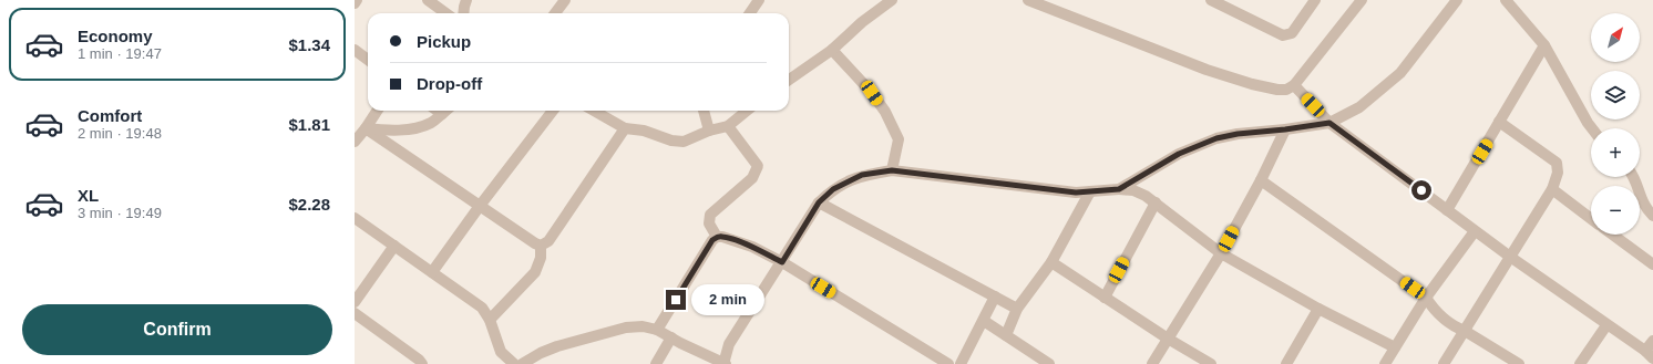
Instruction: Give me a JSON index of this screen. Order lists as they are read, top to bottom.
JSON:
{
  "north": "top right",
  "page": {
    "list": [
      {
        "name": "Economy",
        "note": "1 min · 19:47",
        "value": "$1.34"
      },
      {
        "name": "Comfort",
        "note": "2 min · 19:48",
        "value": "$1.81"
      },
      {
        "name": "XL",
        "note": "3 min · 19:49",
        "value": "$2.28"
      }
    ],
    "map_buttons": ["+", "−"],
    "banner": ["Pickup", "Drop-off"],
    "bubble": "2 min",
    "buttons": "Confirm"
  }
}
